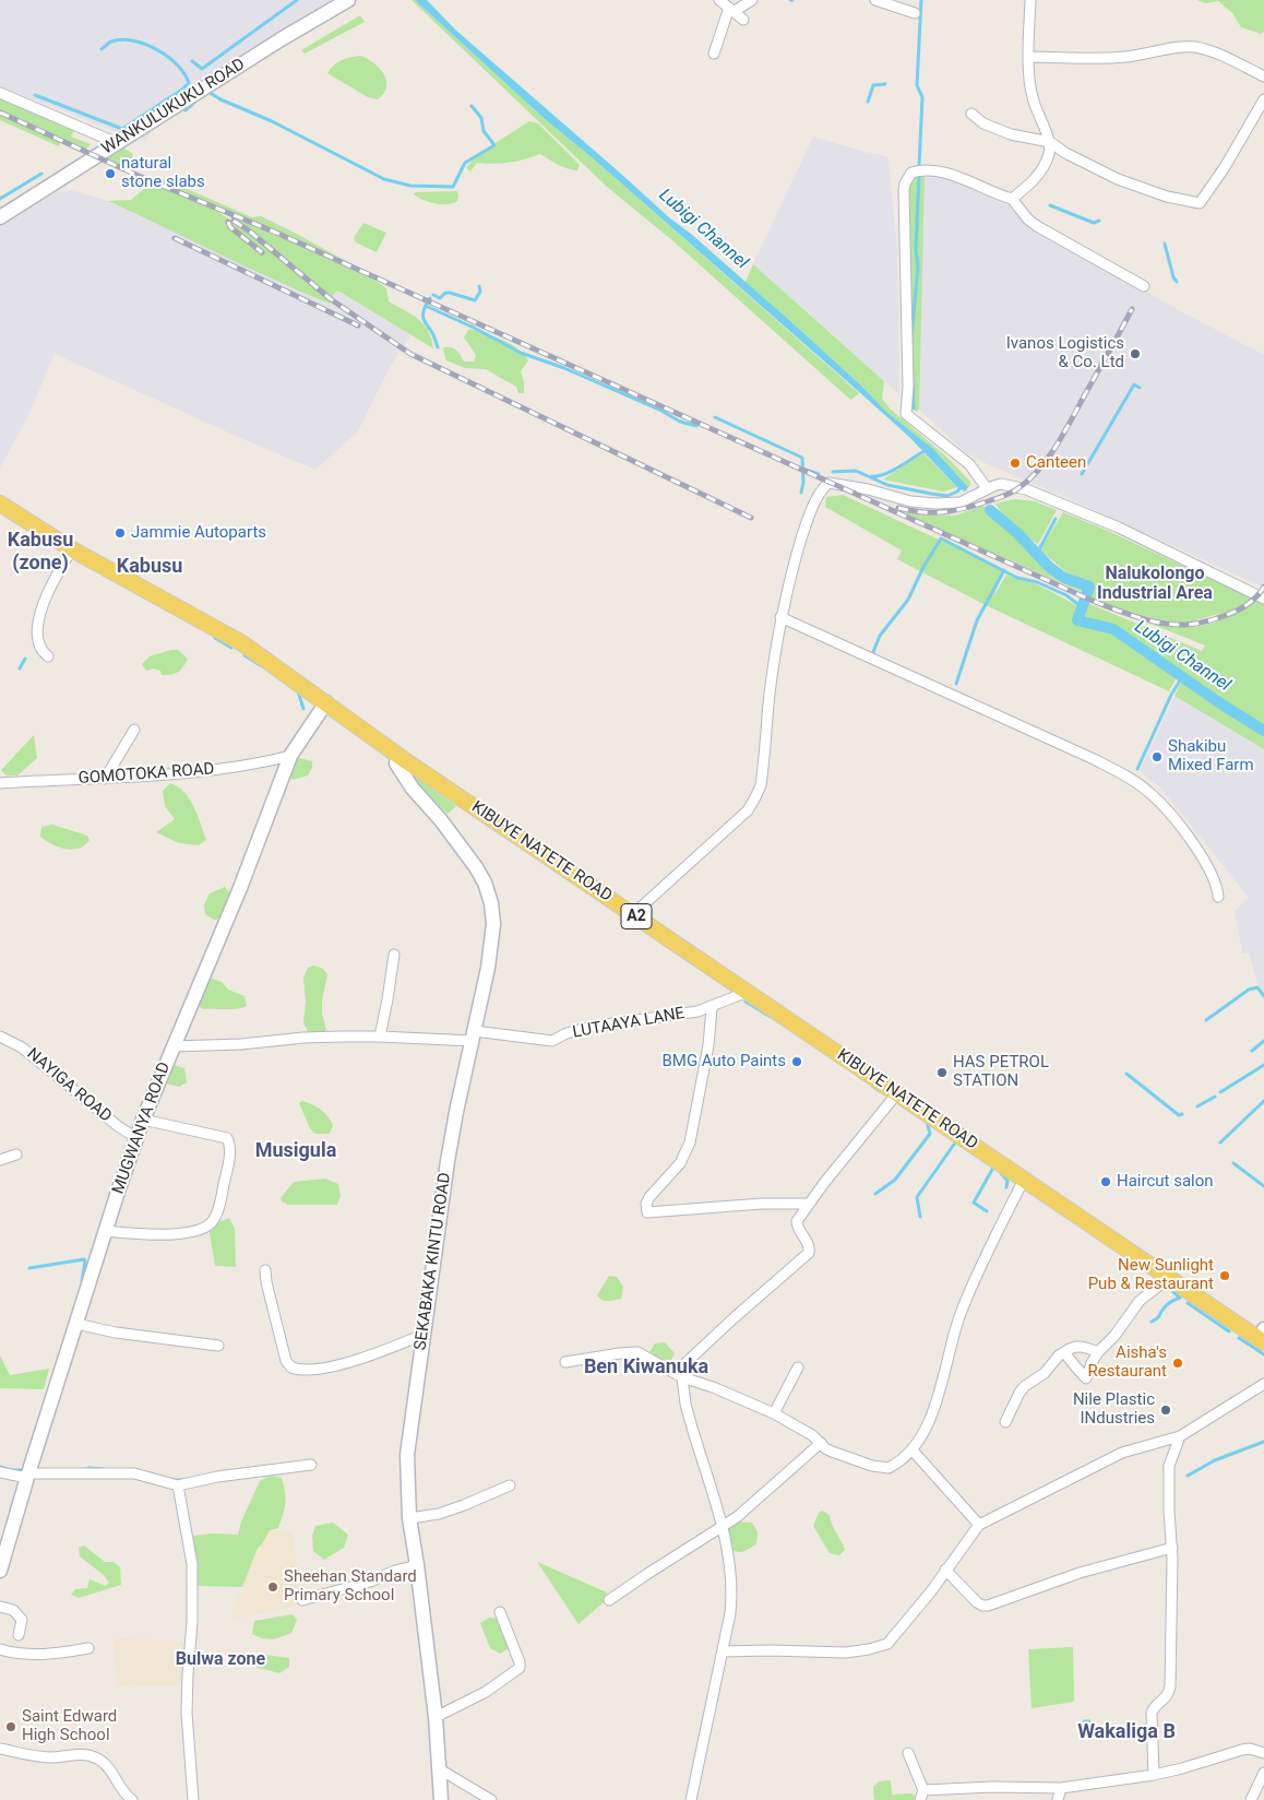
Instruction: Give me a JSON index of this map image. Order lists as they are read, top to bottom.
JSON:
{
  "streets": {
    "main road": ["KIBUYE NATETE ROAD", "A2"],
    "street": [
      "WANKULUKUKU ROAD",
      "GOMOTOKA ROAD",
      "LUTAAYA LANE",
      "NAYIGA ROAD",
      "MUGWANYA ROAD",
      "SEKABAKA KINTU ROAD"
    ]
  },
  "crossings": [
    ["GOMOTOKA ROAD", "MUGWANYA ROAD"],
    ["KIBUYE NATETE ROAD", "LUTAAYA LANE"],
    ["KIBUYE NATETE ROAD", "MUGWANYA ROAD"],
    ["KIBUYE NATETE ROAD", "SEKABAKA KINTU ROAD"],
    ["LUTAAYA LANE", "MUGWANYA ROAD"],
    ["LUTAAYA LANE", "SEKABAKA KINTU ROAD"],
    ["NAYIGA ROAD", "MUGWANYA ROAD"]
  ],
  "districts": [
    "Kabusu (zone)",
    "Kabusu",
    "Nalukolongo Industrial Area",
    "Musigula",
    "Ben Kiwanuka",
    "Bulwa zone",
    "Wakaliga B"
  ],
  "water": ["Lubigi Channel"],
  "places": [
    "natural stone slabs",
    "Ivanos Logistics & Co. Ltd",
    "Canteen",
    "Jammie Autoparts",
    "Shakibu Mixed Farm",
    "BMG Auto Paints",
    "HAS PETROL STATION",
    "Haircut salon",
    "New Sunlight Pub & Restaurant",
    "Aisha's Restaurant",
    "Nile Plastic INdustries",
    "Sheehan Standard Primary School",
    "Saint Edward High School"
  ]
}
